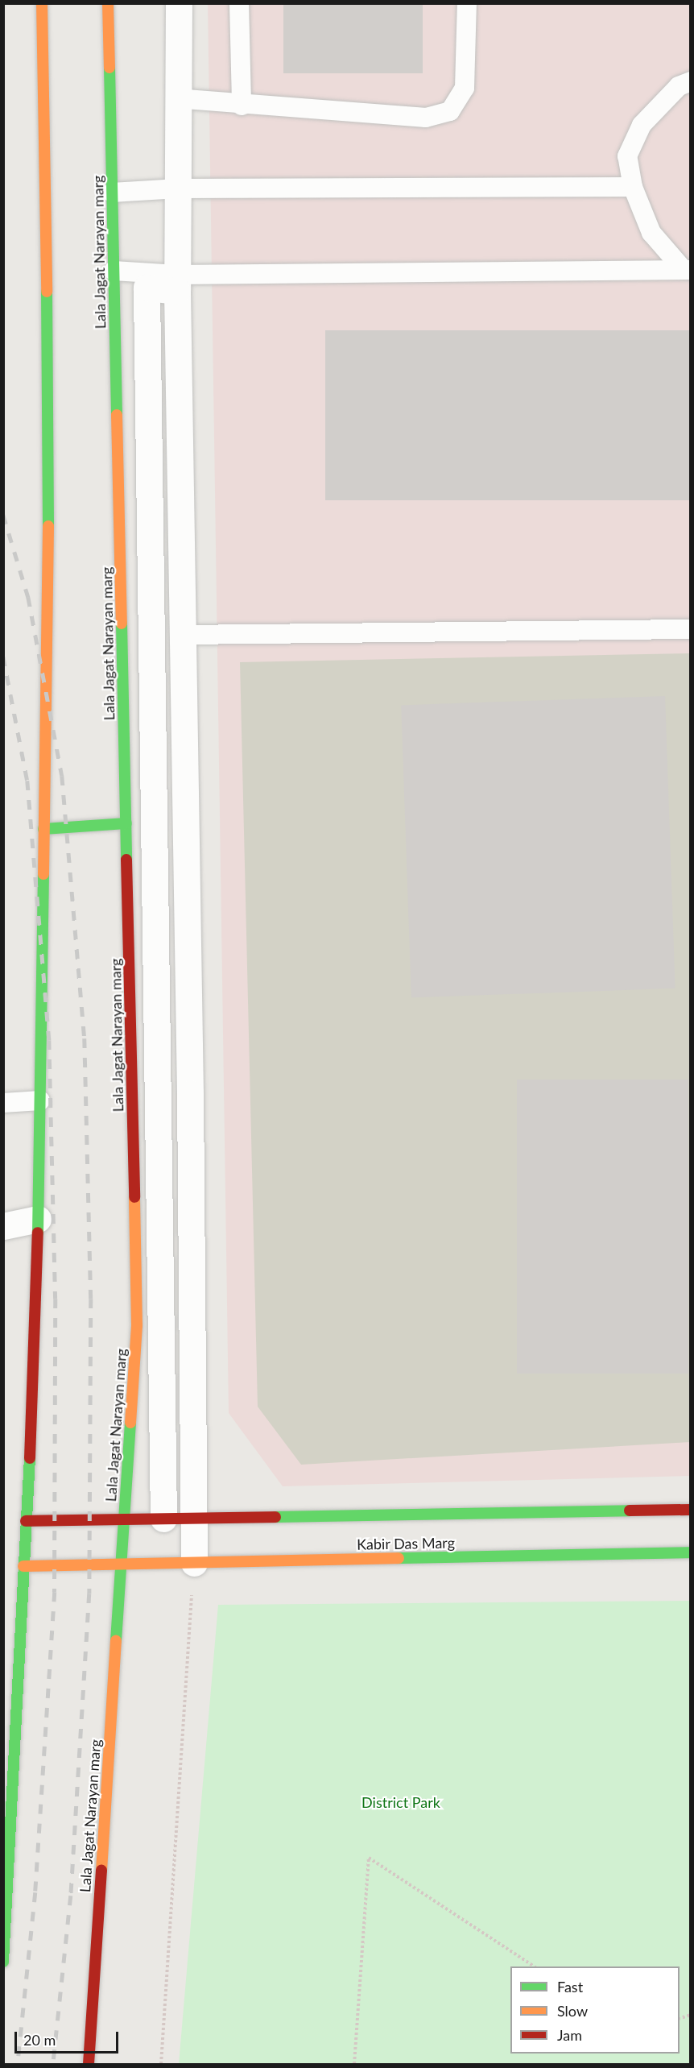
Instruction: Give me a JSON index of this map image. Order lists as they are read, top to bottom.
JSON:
{
  "streets": {
    "main road": ["Lala Jagat Narayan marg", "Kabir Das Marg"]
  },
  "crossings": [
    ["Lala Jagat Narayan marg", "Kabir Das Marg"]
  ],
  "parks": ["District Park"],
  "legend": ["Fast", "Slow", "Jam"],
  "scale_bar": "20 m"
}
